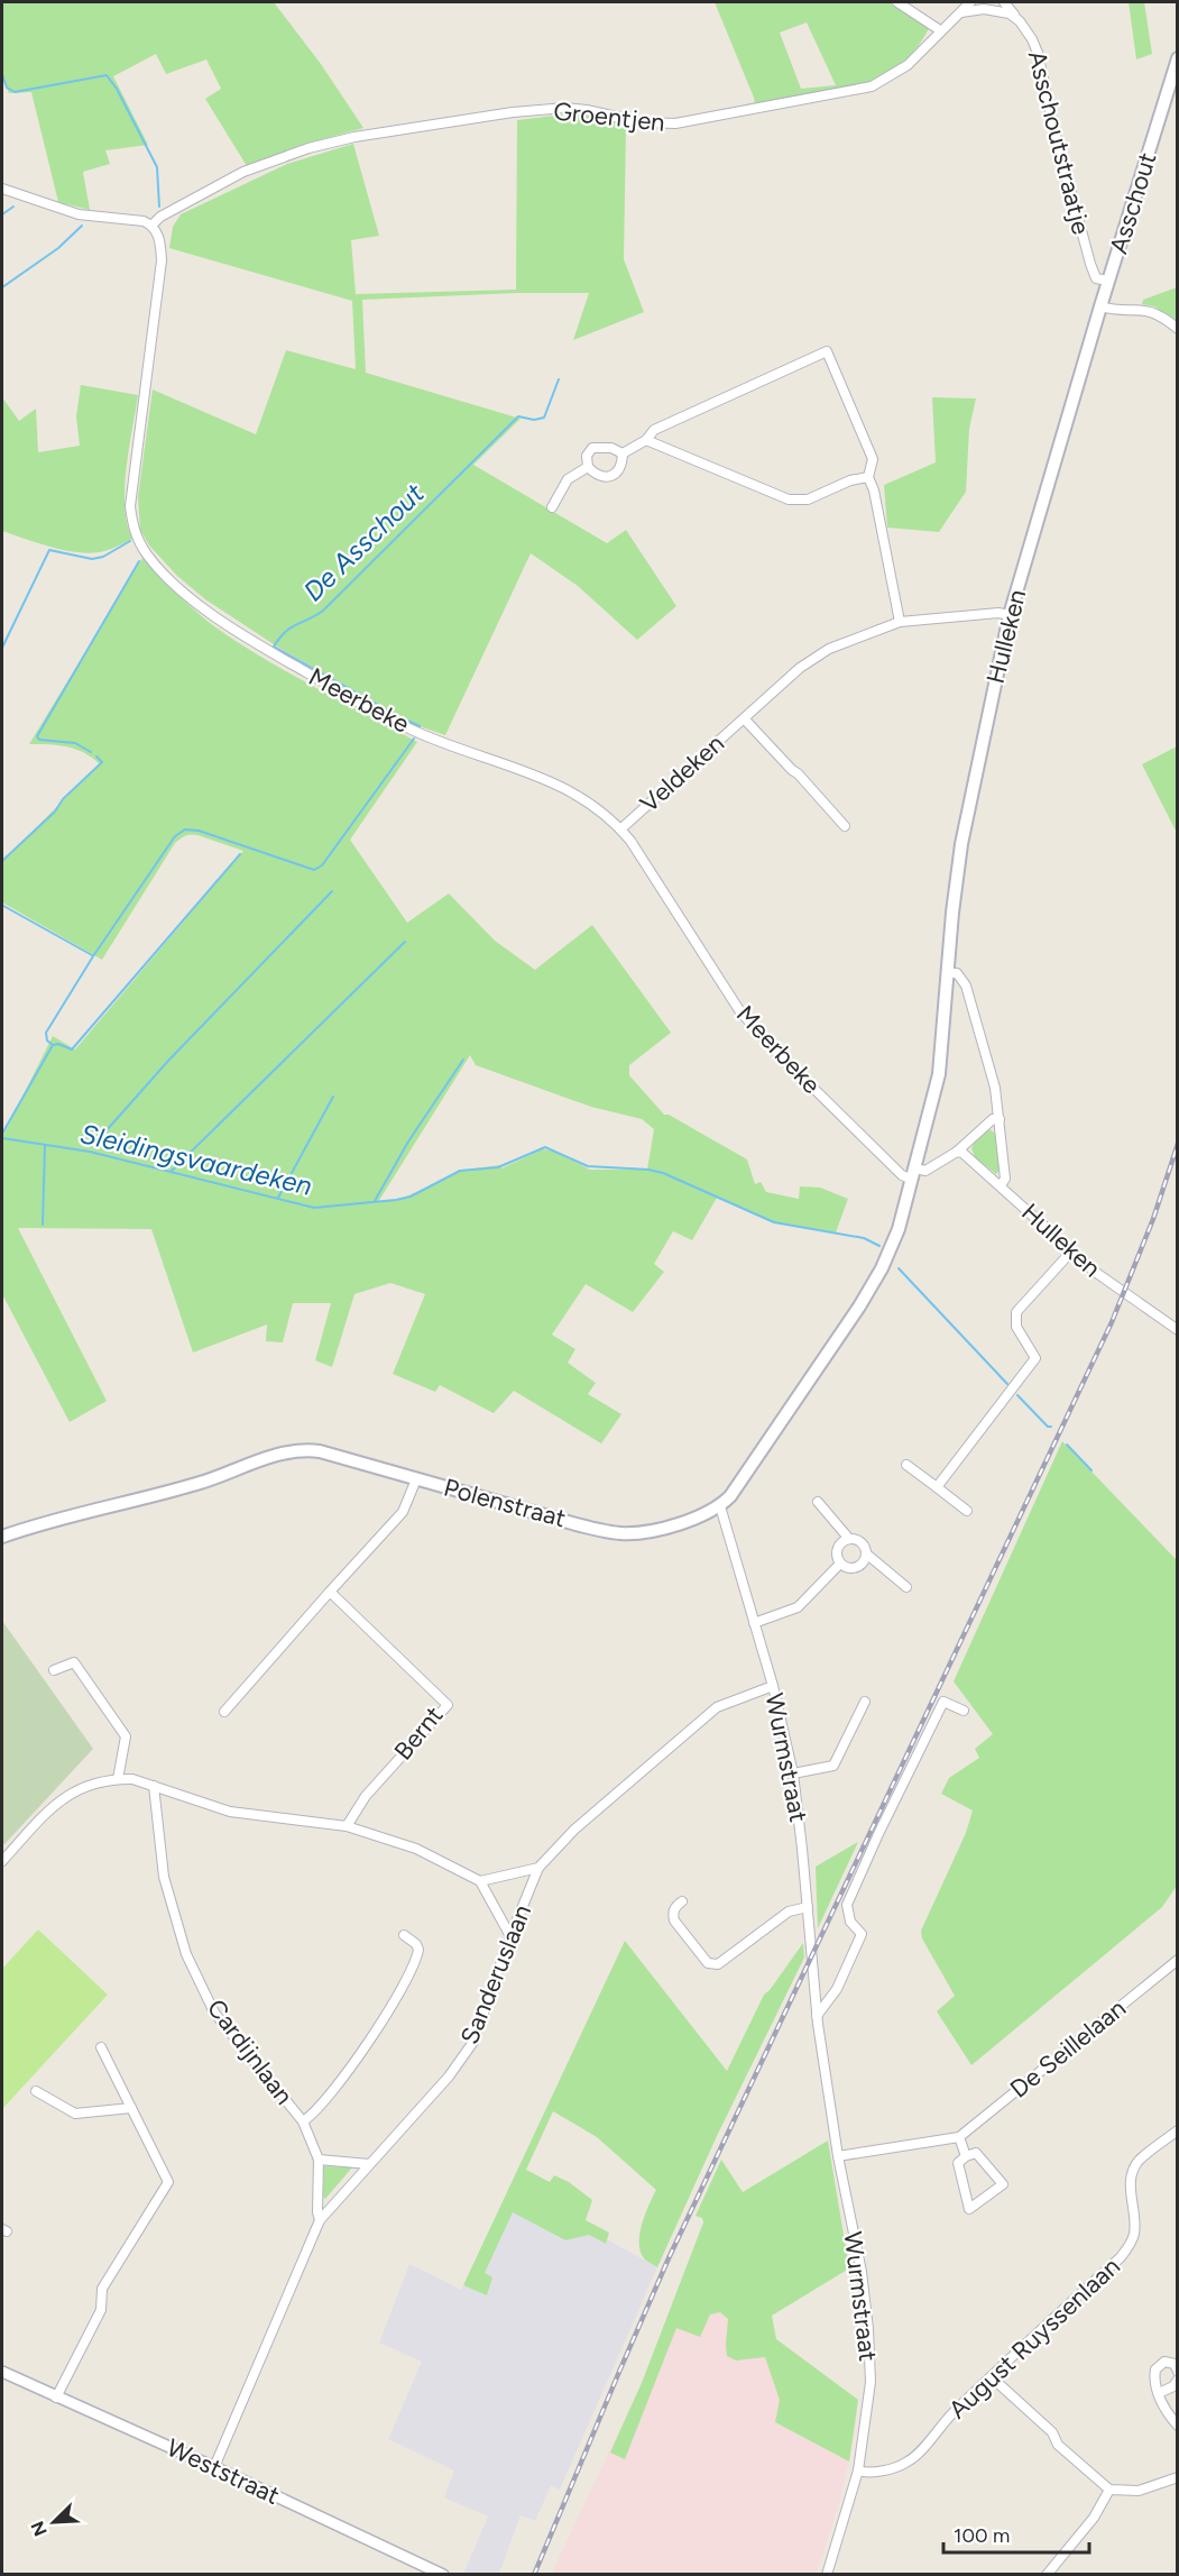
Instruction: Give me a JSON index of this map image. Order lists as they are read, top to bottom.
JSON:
{
  "streets": {
    "main road": ["Asschout", "Hulleken", "Polenstraat"],
    "street": [
      "Groentjen",
      "Asschoutstraatje",
      "Meerbeke",
      "Veldeken",
      "Bernt",
      "Wurmstraat",
      "Sanderuslaan",
      "De Seillelaan",
      "Cardijnlaan",
      "August Ruyssenlaan",
      "Weststraat"
    ]
  },
  "crossings": [
    ["Groentjen", "Asschoutstraatje"],
    ["Groentjen", "Meerbeke"],
    ["Asschoutstraatje", "Asschout"],
    ["Asschout", "Hulleken"],
    ["Hulleken", "Meerbeke"],
    ["Hulleken", "Veldeken"],
    ["Hulleken", "Polenstraat"],
    ["Meerbeke", "Veldeken"],
    ["Polenstraat", "Wurmstraat"],
    ["Wurmstraat", "Sanderuslaan"],
    ["Wurmstraat", "August Ruyssenlaan"],
    ["Sanderuslaan", "Cardijnlaan"],
    ["Sanderuslaan", "Weststraat"]
  ],
  "water": ["De Asschout", "Sleidingsvaardeken"],
  "scale_bar": "100 m",
  "north": "bottom left"
}
